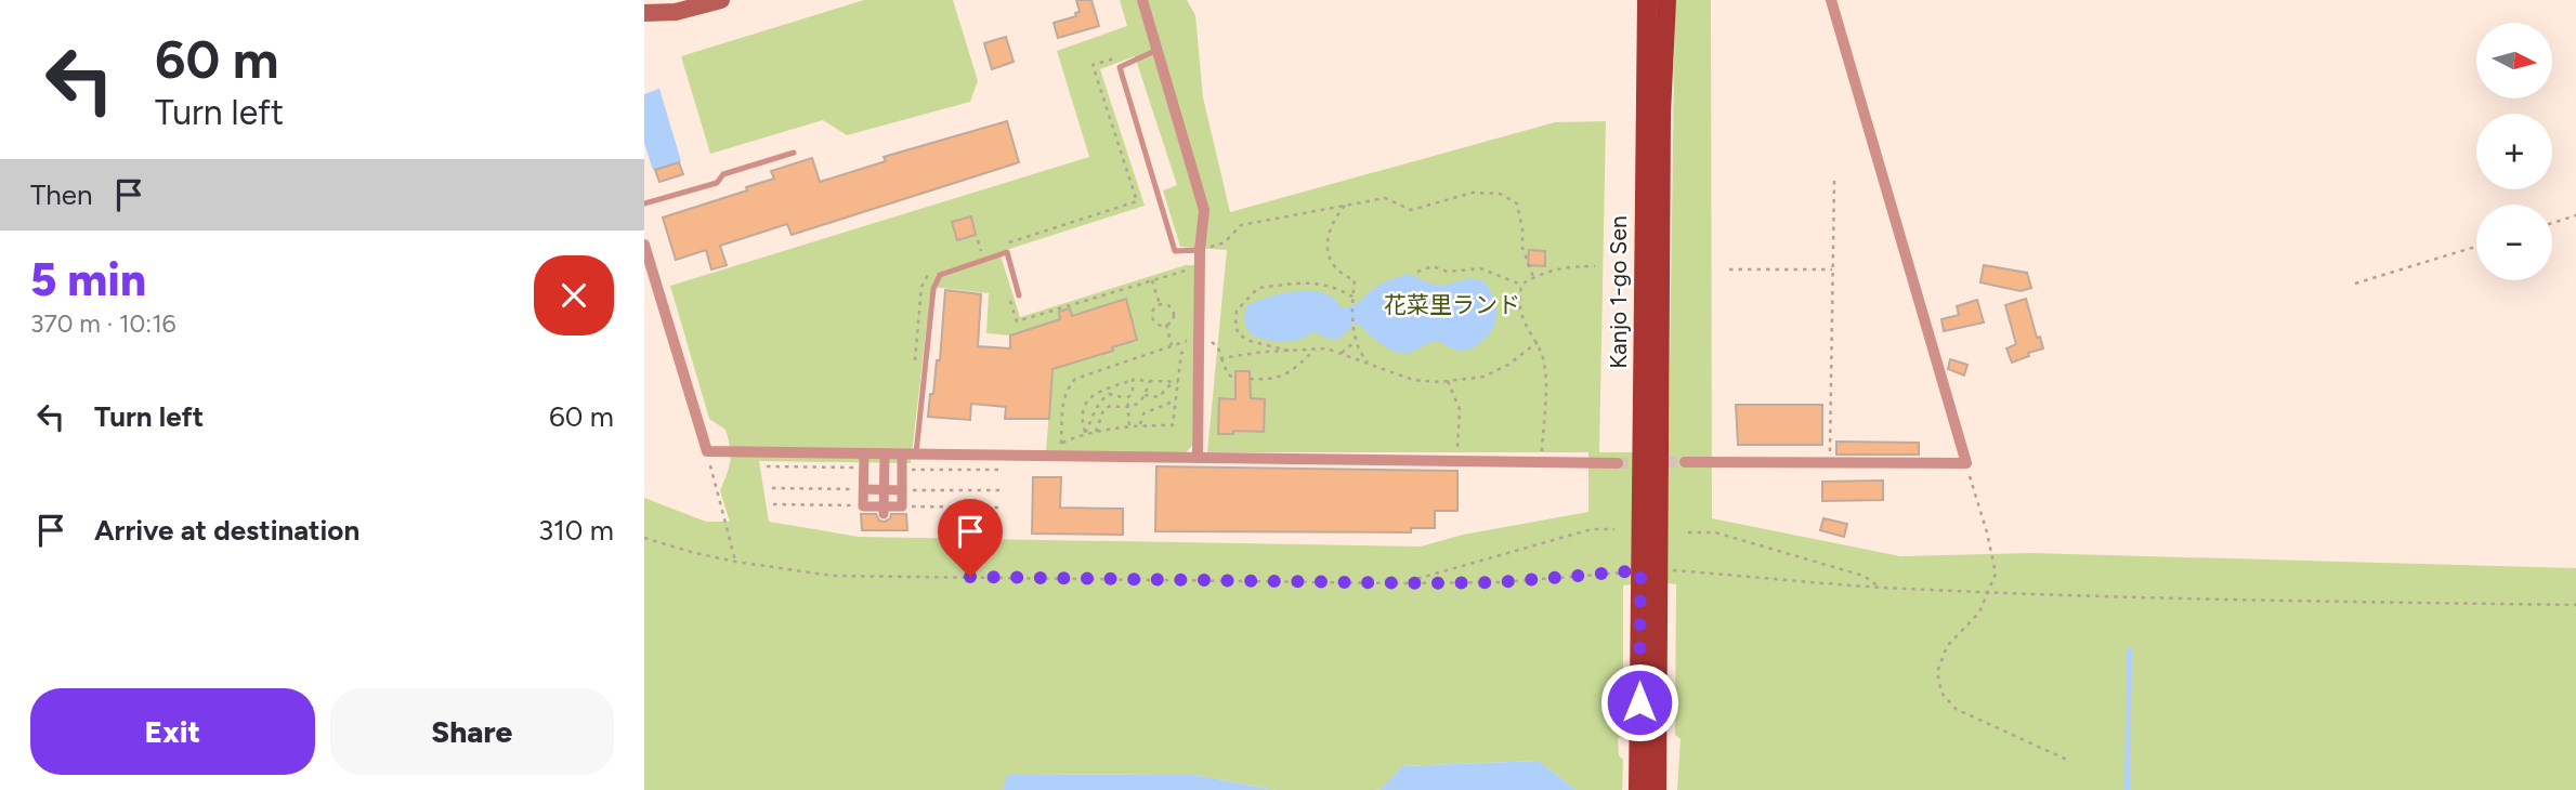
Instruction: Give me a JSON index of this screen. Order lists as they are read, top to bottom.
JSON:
{
  "streets": {
    "main road": ["Kanjo 1-go Sen"]
  },
  "parks": ["花菜里ランド"],
  "north": "right",
  "page": {
    "turn": ["60 m", "Turn left"],
    "map_buttons": ["+", "−"],
    "then": "Then",
    "heading": ["5 min", "370 m · 10:16"],
    "list": [
      {
        "name": "Turn left",
        "value": "60 m"
      },
      {
        "name": "Arrive at destination",
        "value": "310 m"
      }
    ],
    "buttons": ["Exit", "Share"]
  }
}
